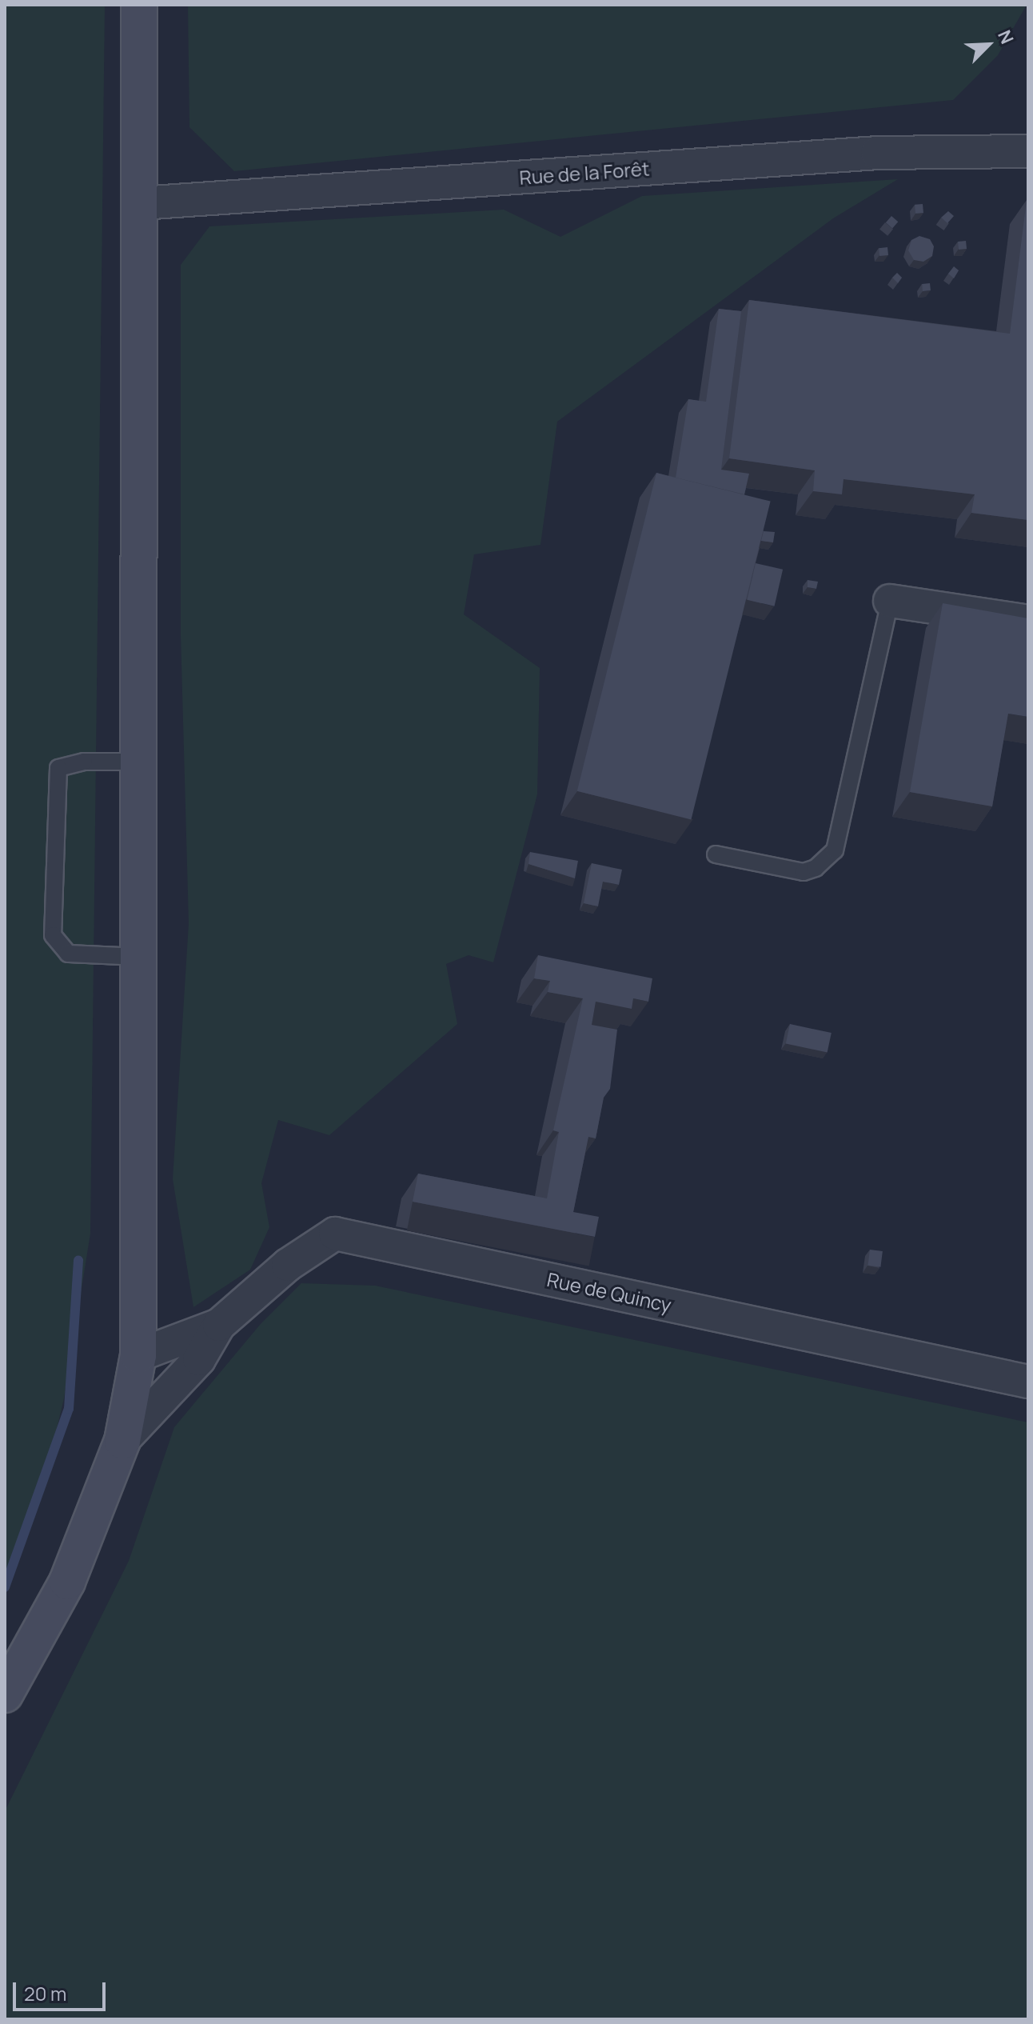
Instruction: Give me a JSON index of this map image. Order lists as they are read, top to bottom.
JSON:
{
  "streets": {
    "street": ["Rue de la Forêt", "Rue de Quincy"]
  },
  "scale_bar": "20 m",
  "north": "top right"
}
